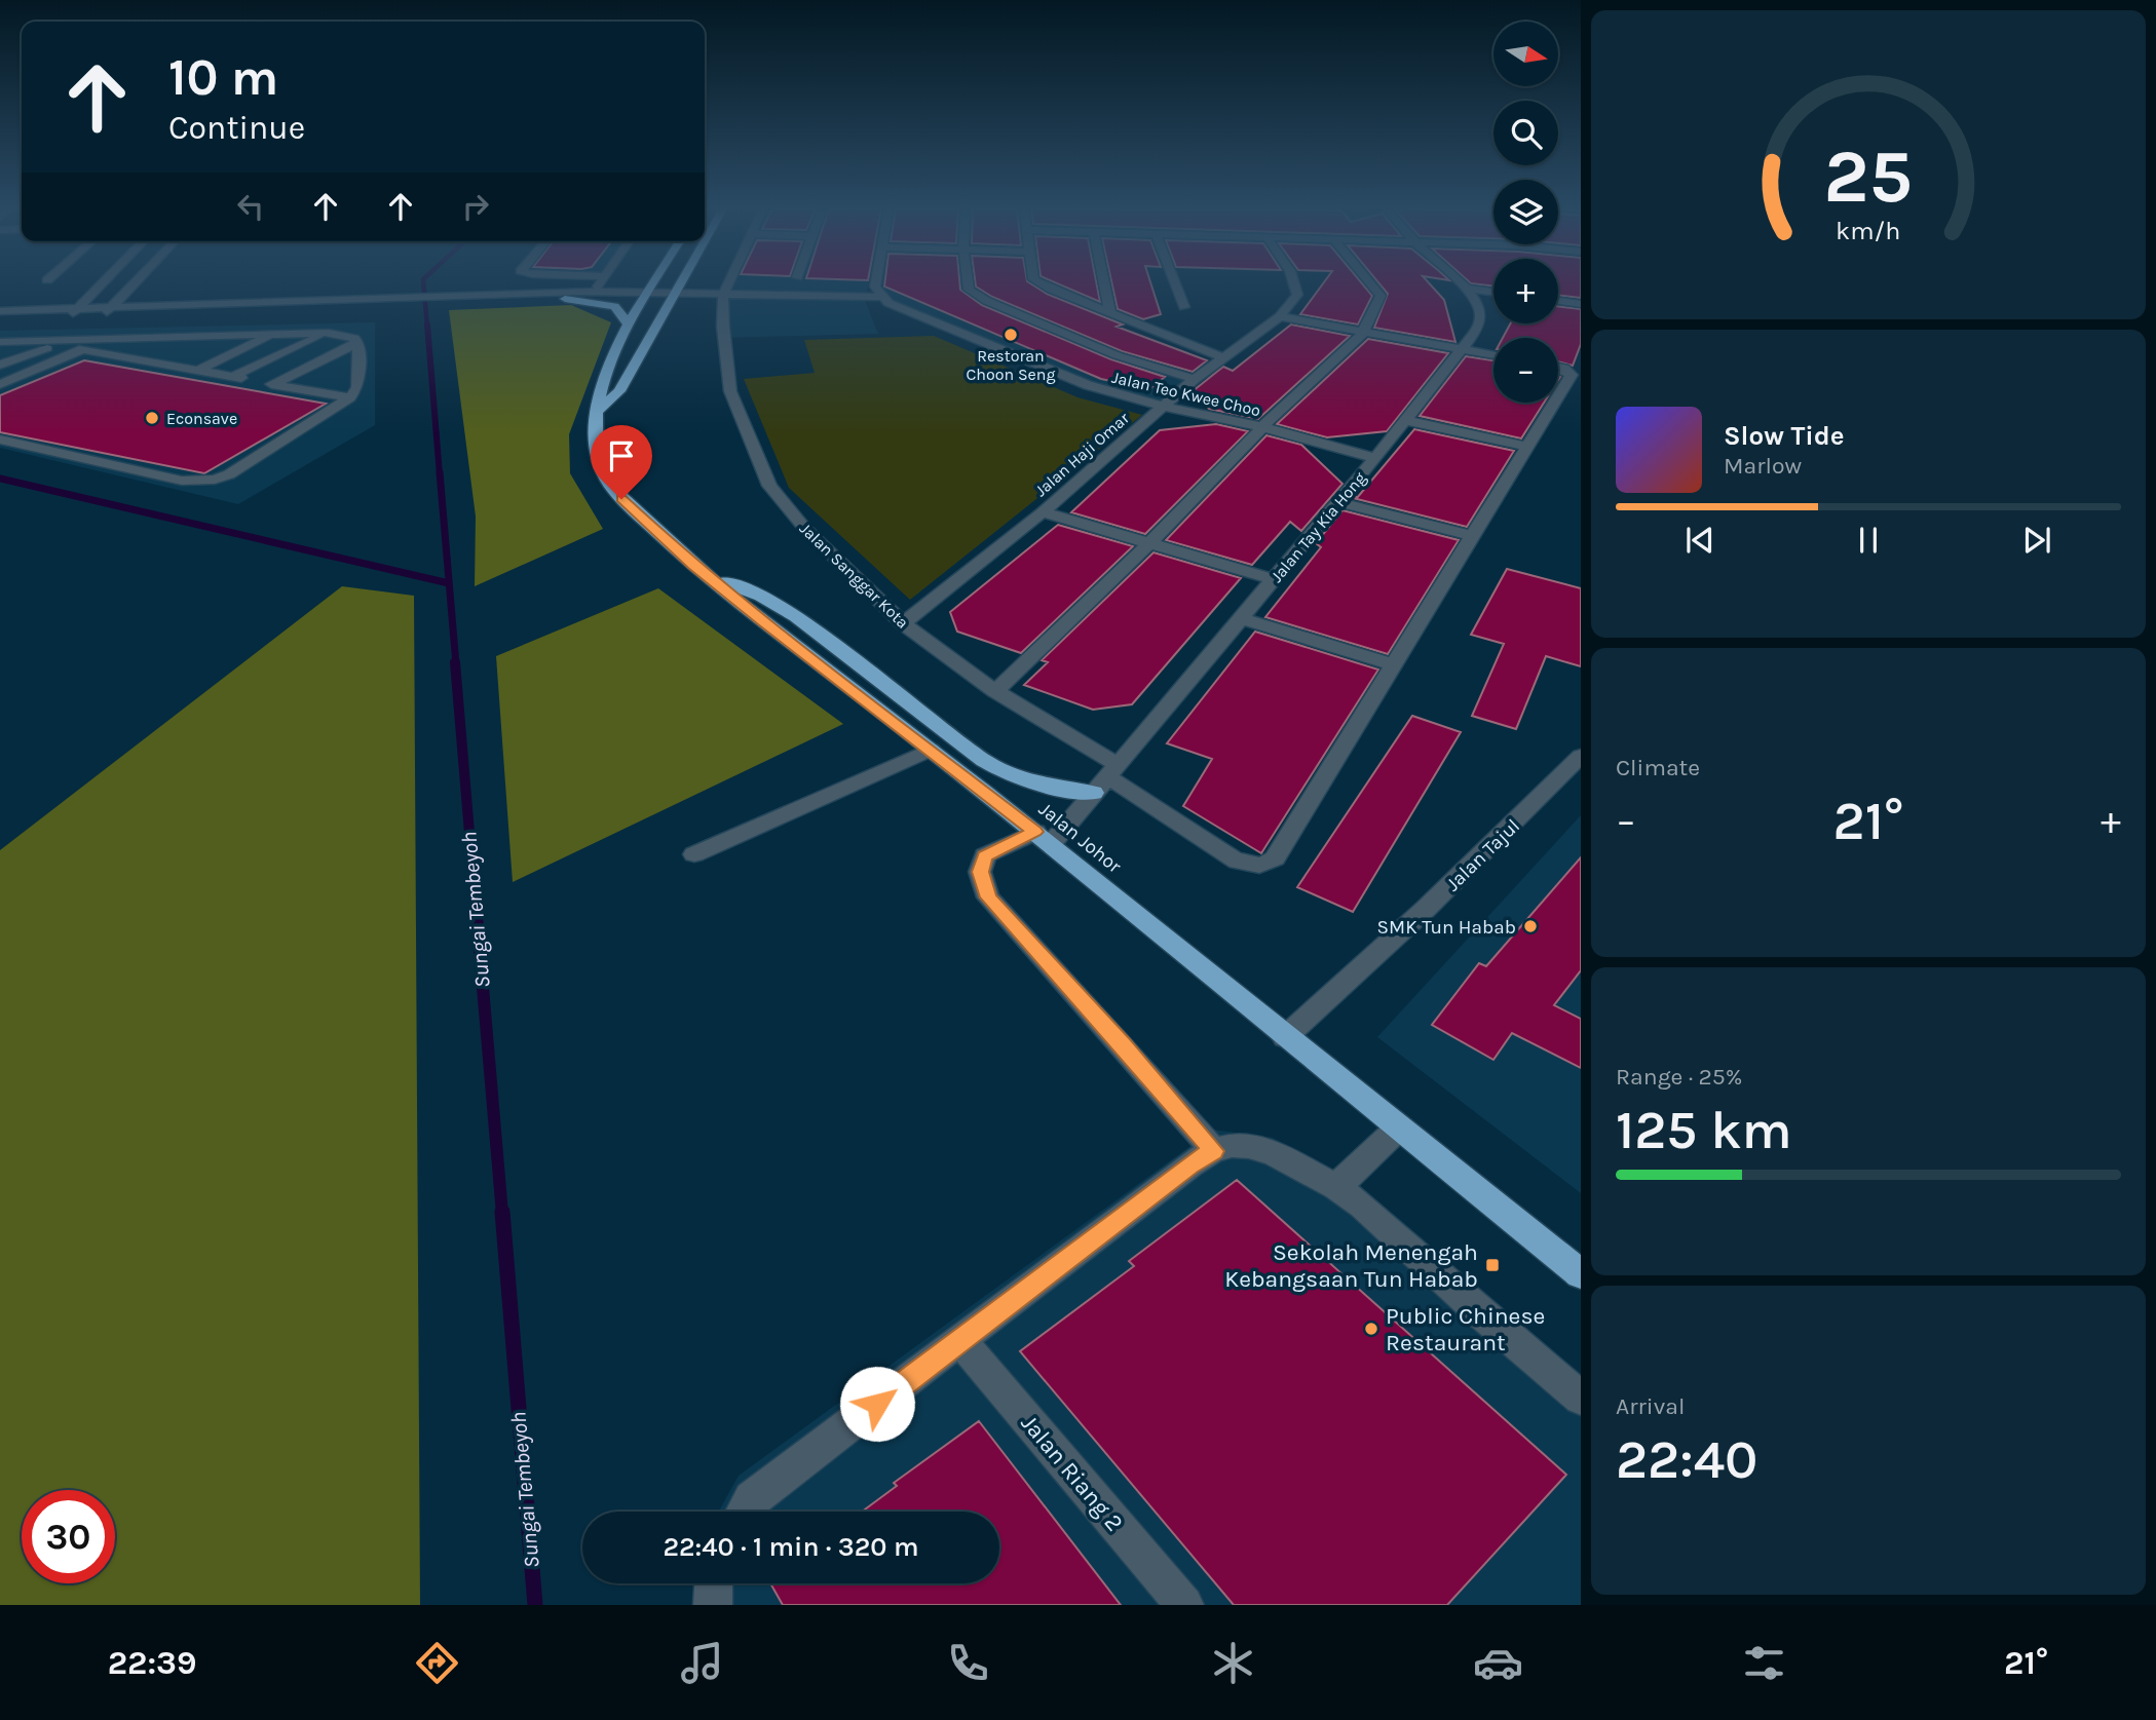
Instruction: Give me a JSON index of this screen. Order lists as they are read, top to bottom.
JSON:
{
  "streets": {
    "highway": ["Jalan Johor"],
    "street": [
      "Jalan Teo Kwee Choo",
      "Jalan Haji Omar",
      "Jalan Tay Kia Hong",
      "Jalan Sanggar Kota",
      "Jalan Tajul",
      "Jalan Riang 2"
    ]
  },
  "crossings": [
    ["Jalan Teo Kwee Choo", "Jalan Haji Omar"],
    ["Jalan Teo Kwee Choo", "Jalan Tay Kia Hong"],
    ["Jalan Haji Omar", "Jalan Sanggar Kota"],
    ["Jalan Tay Kia Hong", "Jalan Sanggar Kota"],
    ["Jalan Tay Kia Hong", "Jalan Johor"],
    ["Jalan Johor", "Jalan Tajul"]
  ],
  "water": ["Sungai Tembeyoh"],
  "places": {
    "other": [
      "Restoran Choon Seng",
      "Econsave",
      "SMK Tun Habab",
      "Public Chinese Restaurant"
    ],
    "transit": ["Sekolah Menengah Kebangsaan Tun Habab"]
  },
  "north": "right",
  "page": {
    "map_buttons": ["+", "−"],
    "turn": ["10 m", "Continue"],
    "song": ["Slow Tide", "Marlow"],
    "tile": [
      "Climate",
      ["Range · 25%", "125 km"],
      ["Arrival", "22:40"]
    ],
    "heat": ["−", "21°", "+"],
    "limit": "30",
    "trip": "22:40 · 1 min · 320 m",
    "tabs": ["22:39", "21°"],
    "gauge": ["25", "km/h"]
  }
}
